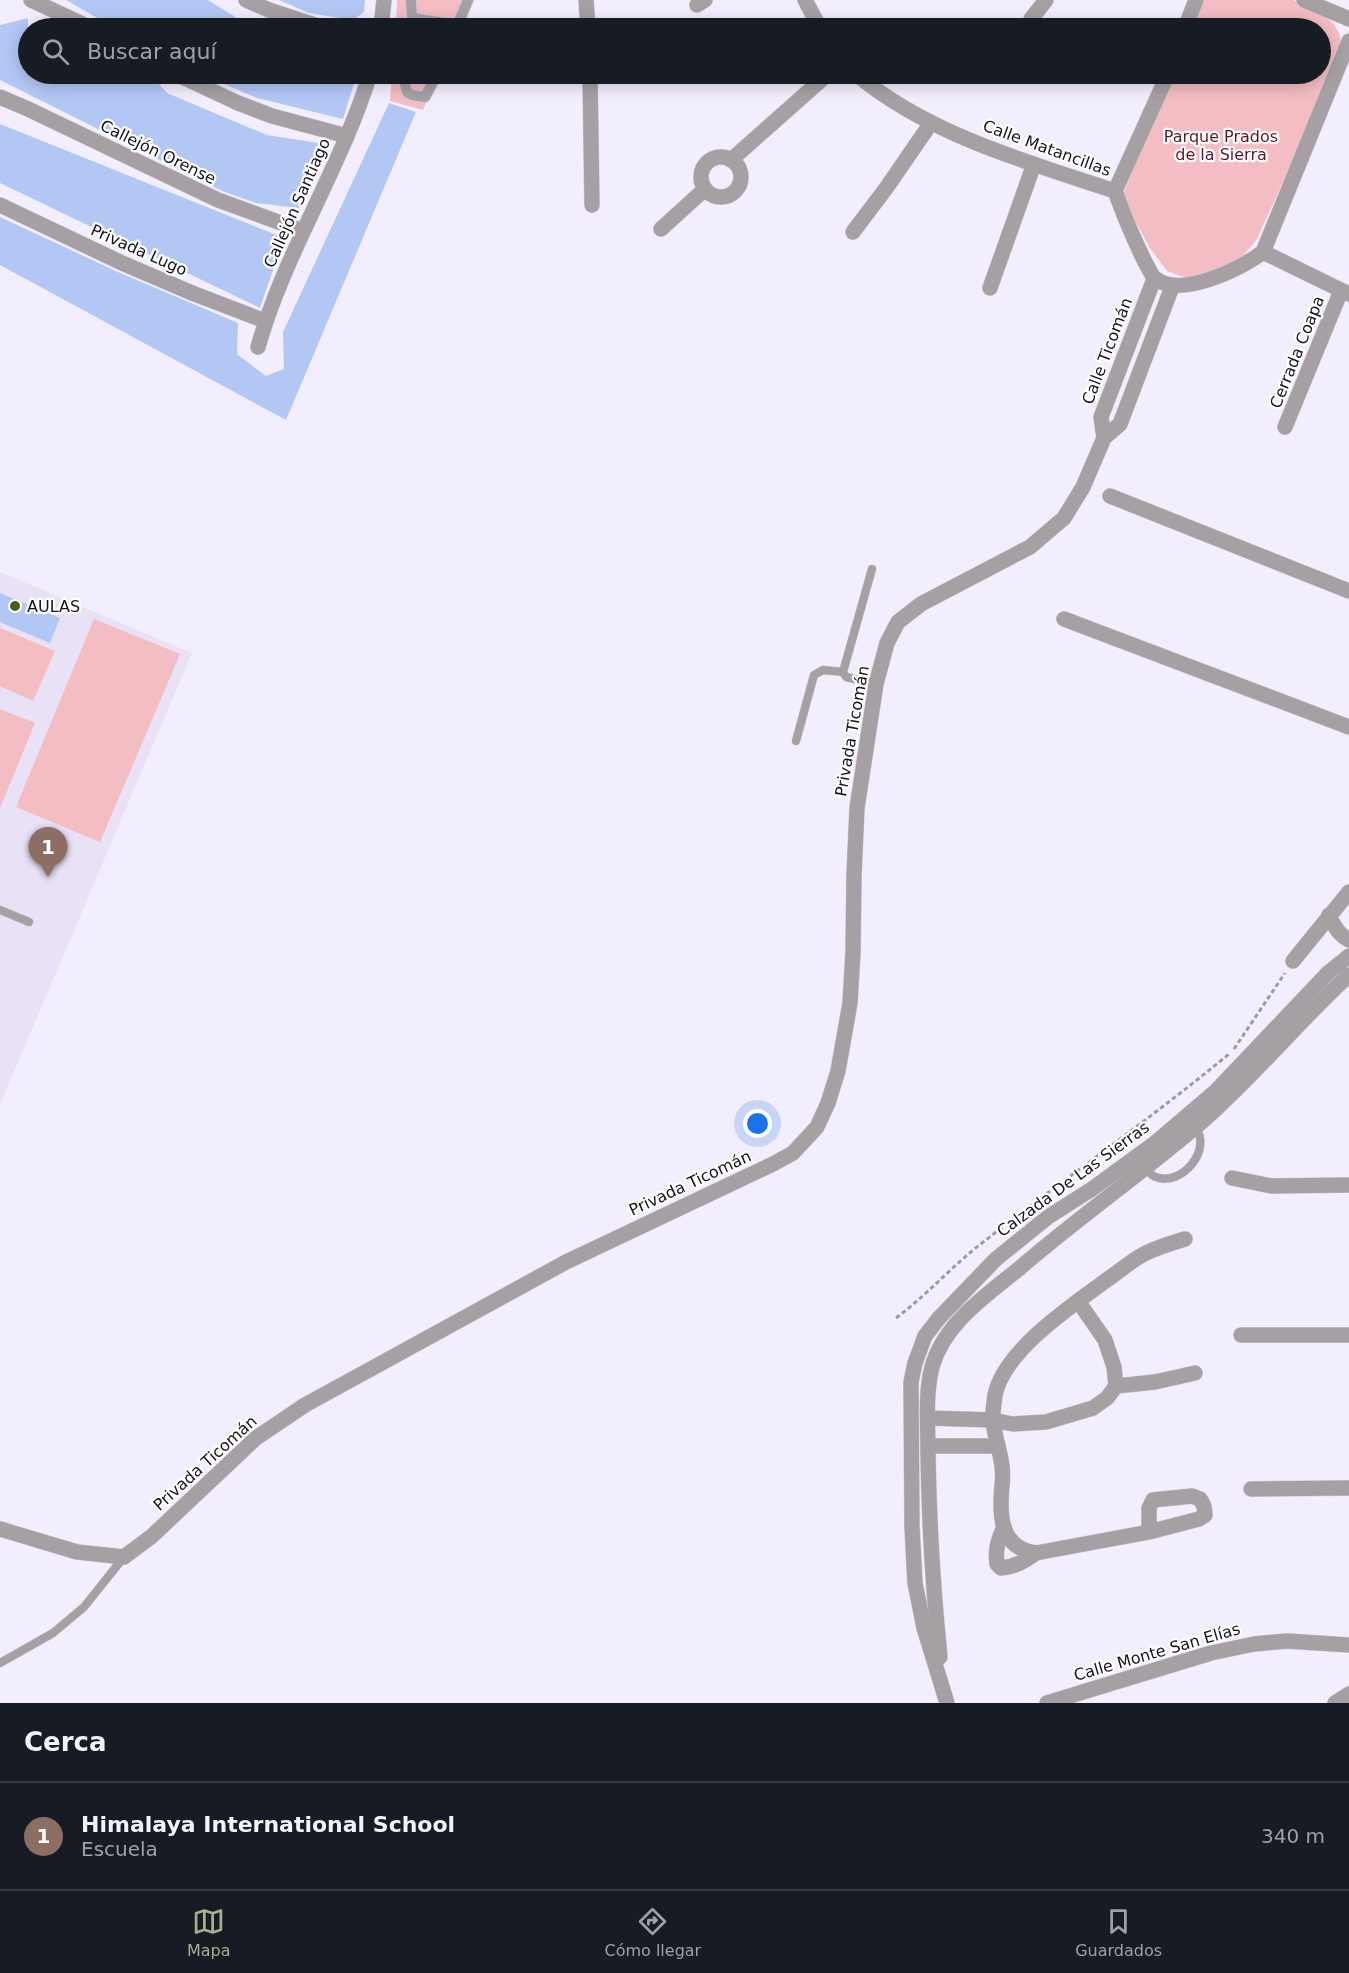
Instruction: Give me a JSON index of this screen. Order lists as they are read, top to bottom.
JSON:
{
  "streets": {
    "street": [
      "Calle Matancillas",
      "Callejón Orense",
      "Callejón Santiago",
      "Privada Lugo",
      "Calle Ticomán",
      "Cerrada Coapa",
      "Privada Ticomán",
      "Calzada De Las Sierras",
      "Calle Monte San Elías"
    ]
  },
  "crossings": [
    ["Calle Matancillas", "Calle Ticomán"],
    ["Callejón Orense", "Callejón Santiago"],
    ["Callejón Santiago", "Privada Lugo"],
    ["Calle Ticomán", "Privada Ticomán"]
  ],
  "parks": ["Parque Prados de la Sierra"],
  "places": ["AULAS"],
  "page": {
    "search": "Buscar aquí",
    "pins": "1",
    "heading": "Cerca",
    "list": [
      {
        "mark": "1",
        "name": "Himalaya International School",
        "note": "Escuela",
        "value": "340 m"
      }
    ],
    "nav": ["Mapa", "Cómo llegar", "Guardados"]
  }
}
